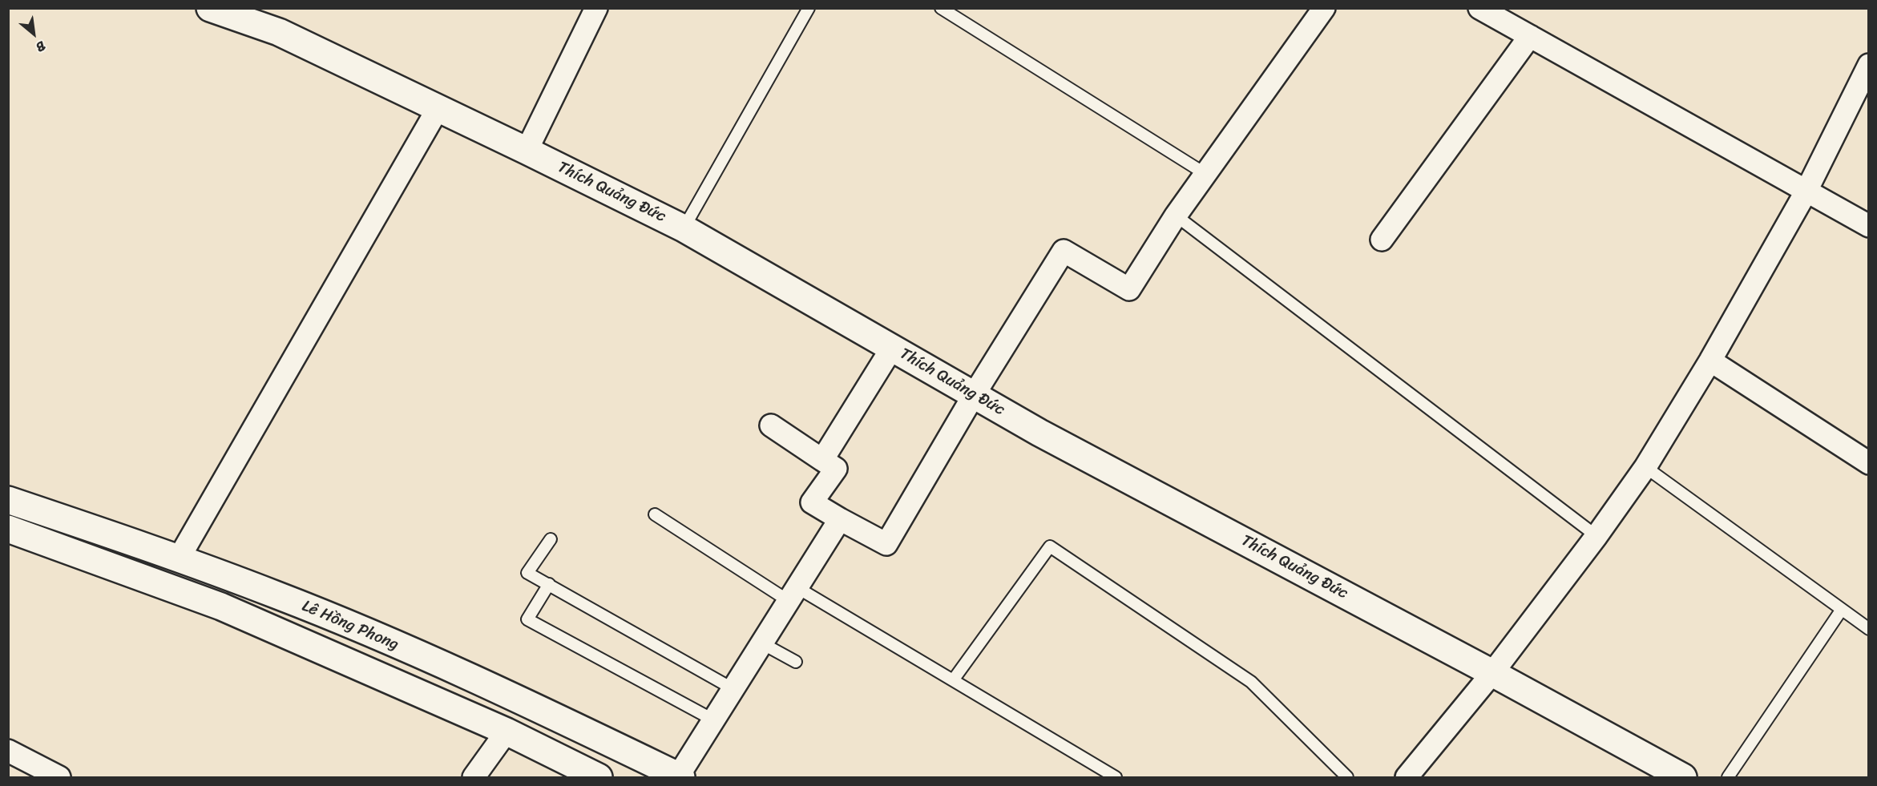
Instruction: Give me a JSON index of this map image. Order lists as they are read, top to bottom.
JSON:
{
  "streets": {
    "street": ["Thích Quảng Đức", "Lê Hồng Phong"]
  },
  "north": "bottom right"
}
